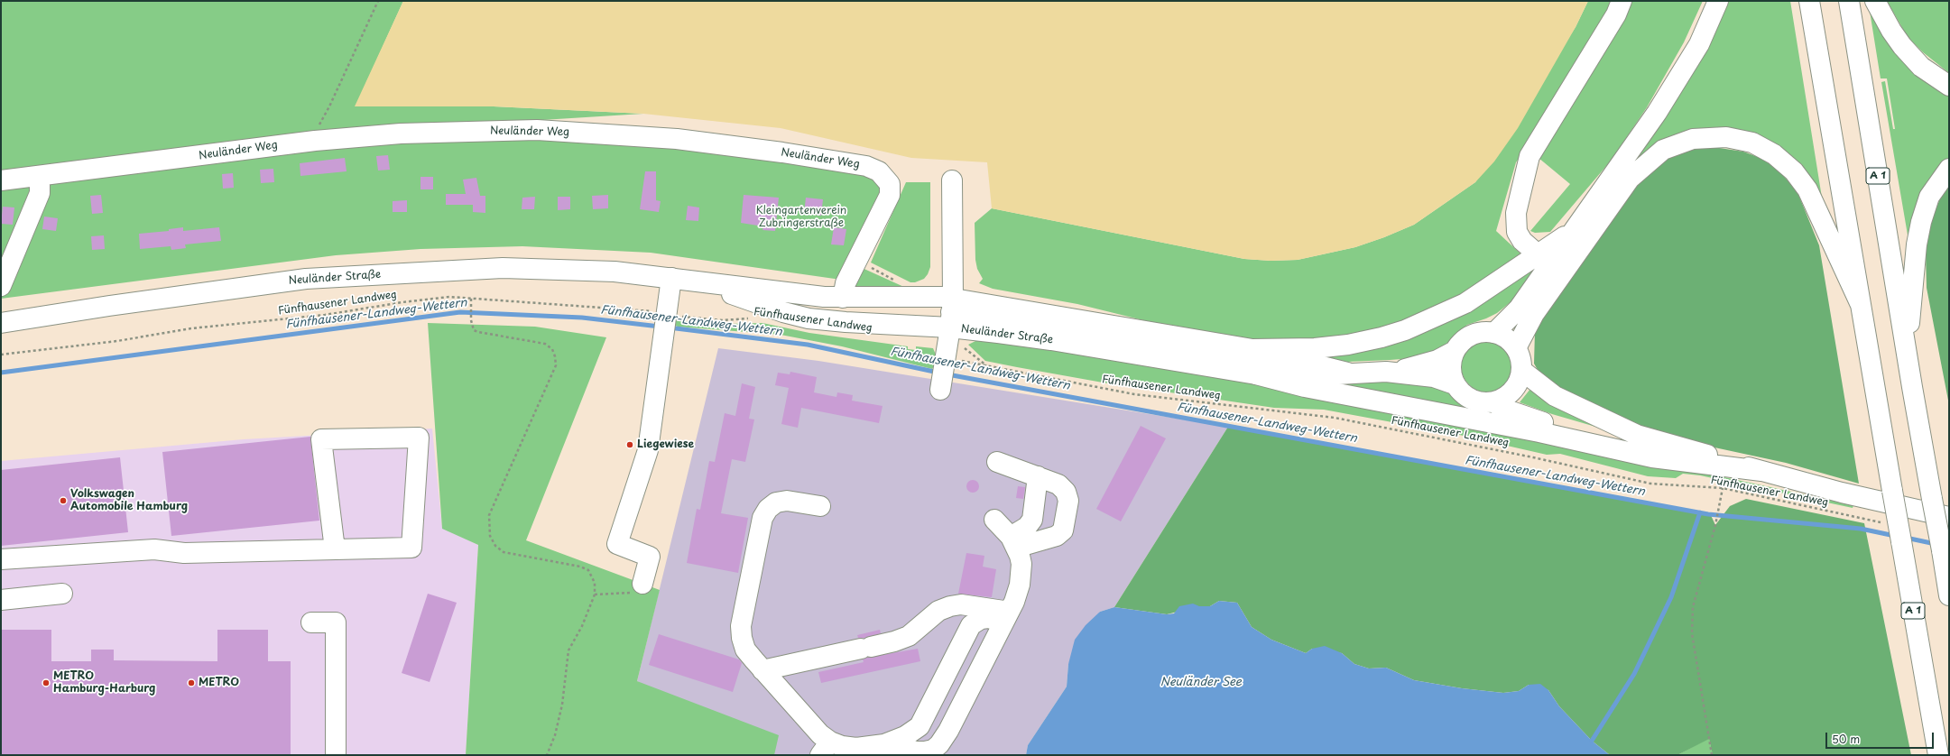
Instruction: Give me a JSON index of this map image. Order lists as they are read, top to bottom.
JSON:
{
  "streets": {
    "main road": ["Neuländer Weg", "A 1", "Neuländer Straße"],
    "path": ["Fünfhausener Landweg"]
  },
  "crossings": [
    ["Neuländer Weg", "Neuländer Straße"]
  ],
  "water": ["Fünfhausener-Landweg-Wettern", "Neuländer See"],
  "parks": ["Kleingartenverein Zubringerstraße"],
  "places": [
    "Liegewiese",
    "Volkswagen Automobile Hamburg",
    "METRO Hamburg-Harburg",
    "METRO"
  ],
  "scale_bar": "50 m"
}
